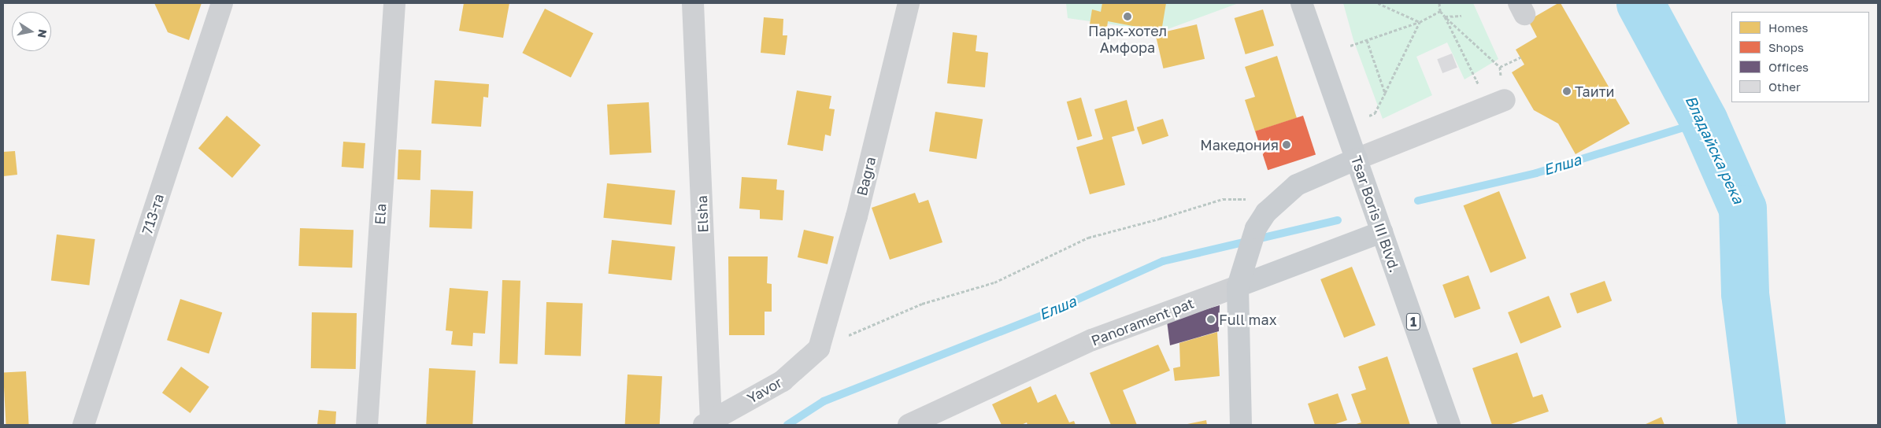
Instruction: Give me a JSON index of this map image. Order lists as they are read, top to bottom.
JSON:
{
  "streets": {
    "main road": ["Tsar Boris III Blvd.", "Panorament pat", "1"],
    "street": [
      "Bagra",
      "713-та",
      "Ela",
      "Elsha",
      "Yavor"
    ]
  },
  "crossings": [
    ["Bagra", "Yavor"],
    ["Elsha", "Yavor"],
    ["Tsar Boris III Blvd.", "Panorament pat"]
  ],
  "water": ["Владайска река", "Елша"],
  "places": [
    "Парк-хотел Амфора",
    "Таити",
    "Македония",
    "Full max"
  ],
  "legend": [
    "Homes",
    "Shops",
    "Offices",
    "Other"
  ],
  "north": "right"
}
